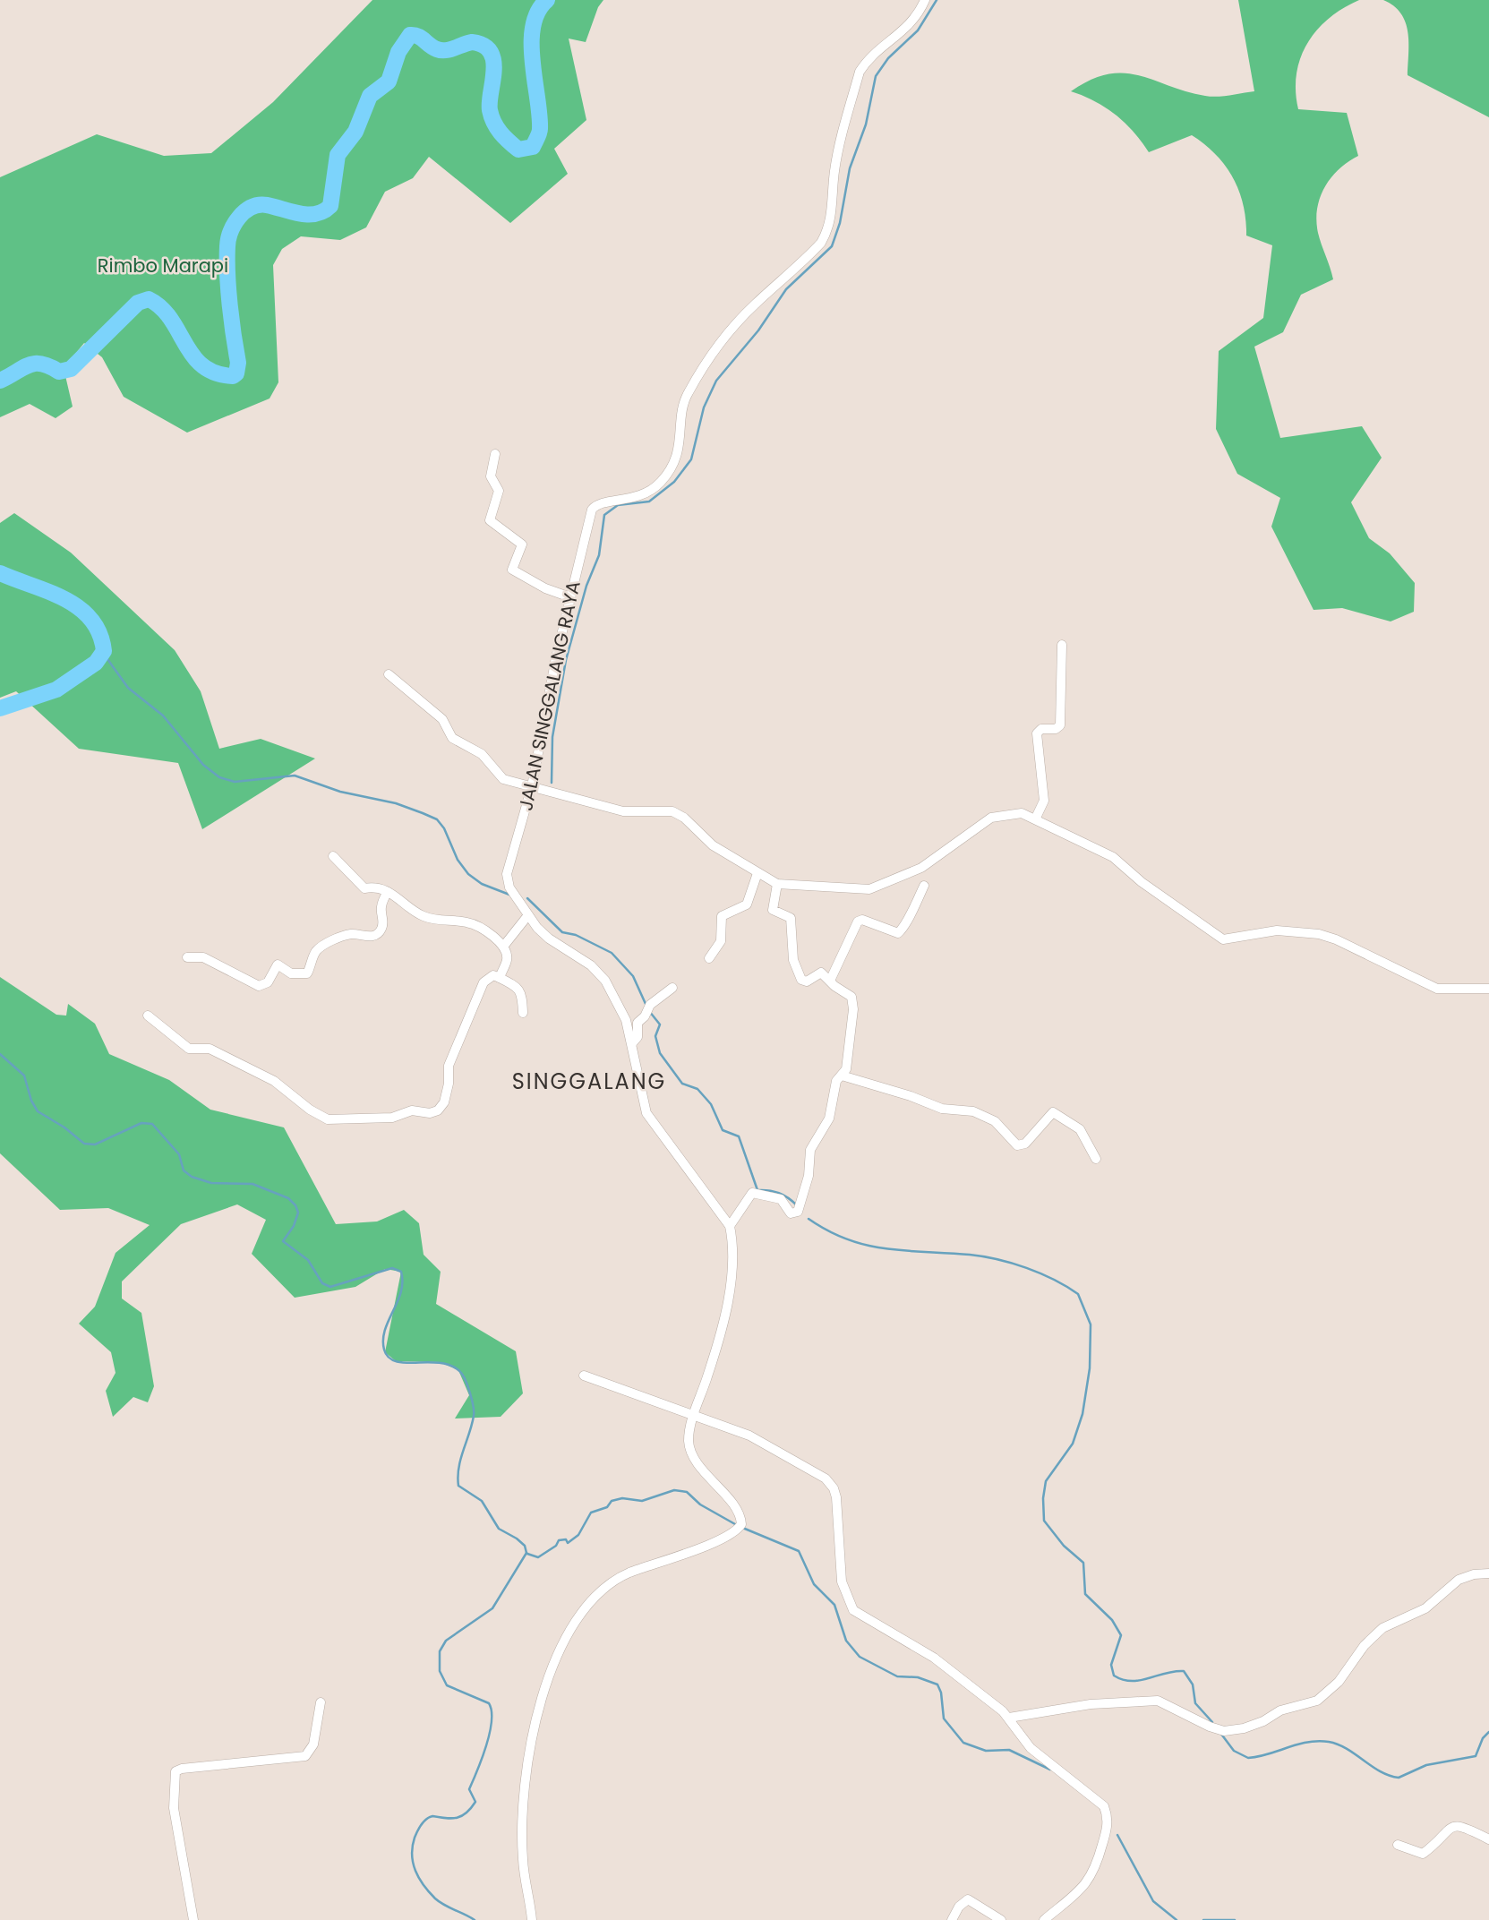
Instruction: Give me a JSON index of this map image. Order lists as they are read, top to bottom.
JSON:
{
  "streets": {
    "street": ["JALAN SINGGALANG RAYA"]
  },
  "districts": ["SINGGALANG"],
  "parks": ["Rimbo Marapi"]
}
